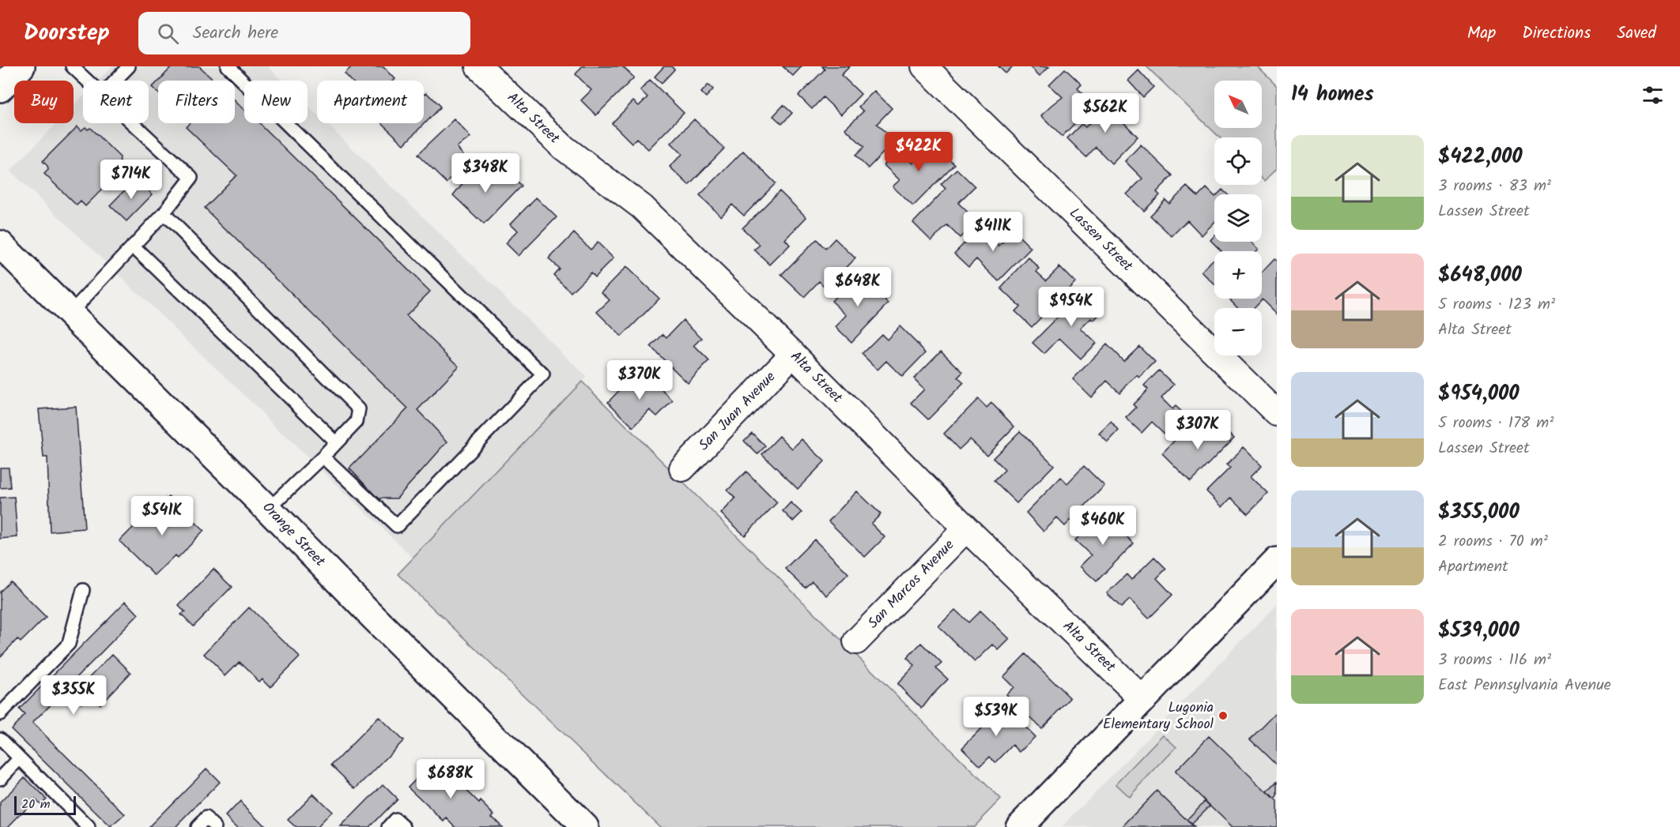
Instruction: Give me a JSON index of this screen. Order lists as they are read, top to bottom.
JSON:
{
  "streets": {
    "main road": ["Orange Street"],
    "street": [
      "Alta Street",
      "Lassen Street",
      "San Juan Avenue",
      "San Marcos Avenue"
    ]
  },
  "crossings": [
    ["Alta Street", "San Juan Avenue"],
    ["Alta Street", "San Marcos Avenue"]
  ],
  "places": ["Lugonia Elementary School"],
  "scale_bar": "20 m",
  "north": "top left",
  "page": {
    "header": "Doorstep",
    "search": "Search here",
    "nav": ["Map", "Directions", "Saved"],
    "heading": "14 homes",
    "map_buttons": ["+", "−"],
    "chip": [
      "Buy",
      "Rent",
      "Filters",
      "New",
      "Apartment"
    ],
    "price": [
      "$562K",
      "$422K",
      "$348K",
      "$714K",
      "$411K",
      "$648K",
      "$954K",
      "$370K",
      "$307K",
      "$541K",
      "$460K",
      "$355K",
      "$539K",
      "$688K"
    ],
    "list": [
      {
        "name": "$422,000",
        "note": "3 rooms · 83 m² · Lassen Street"
      },
      {
        "name": "$648,000",
        "note": "5 rooms · 123 m² · Alta Street"
      },
      {
        "name": "$954,000",
        "note": "5 rooms · 178 m² · Lassen Street"
      },
      {
        "name": "$355,000",
        "note": "2 rooms · 70 m² · Apartment"
      },
      {
        "name": "$539,000",
        "note": "3 rooms · 116 m² · East Pennsylvania Avenue"
      }
    ],
    "scale": "20 m"
  }
}
